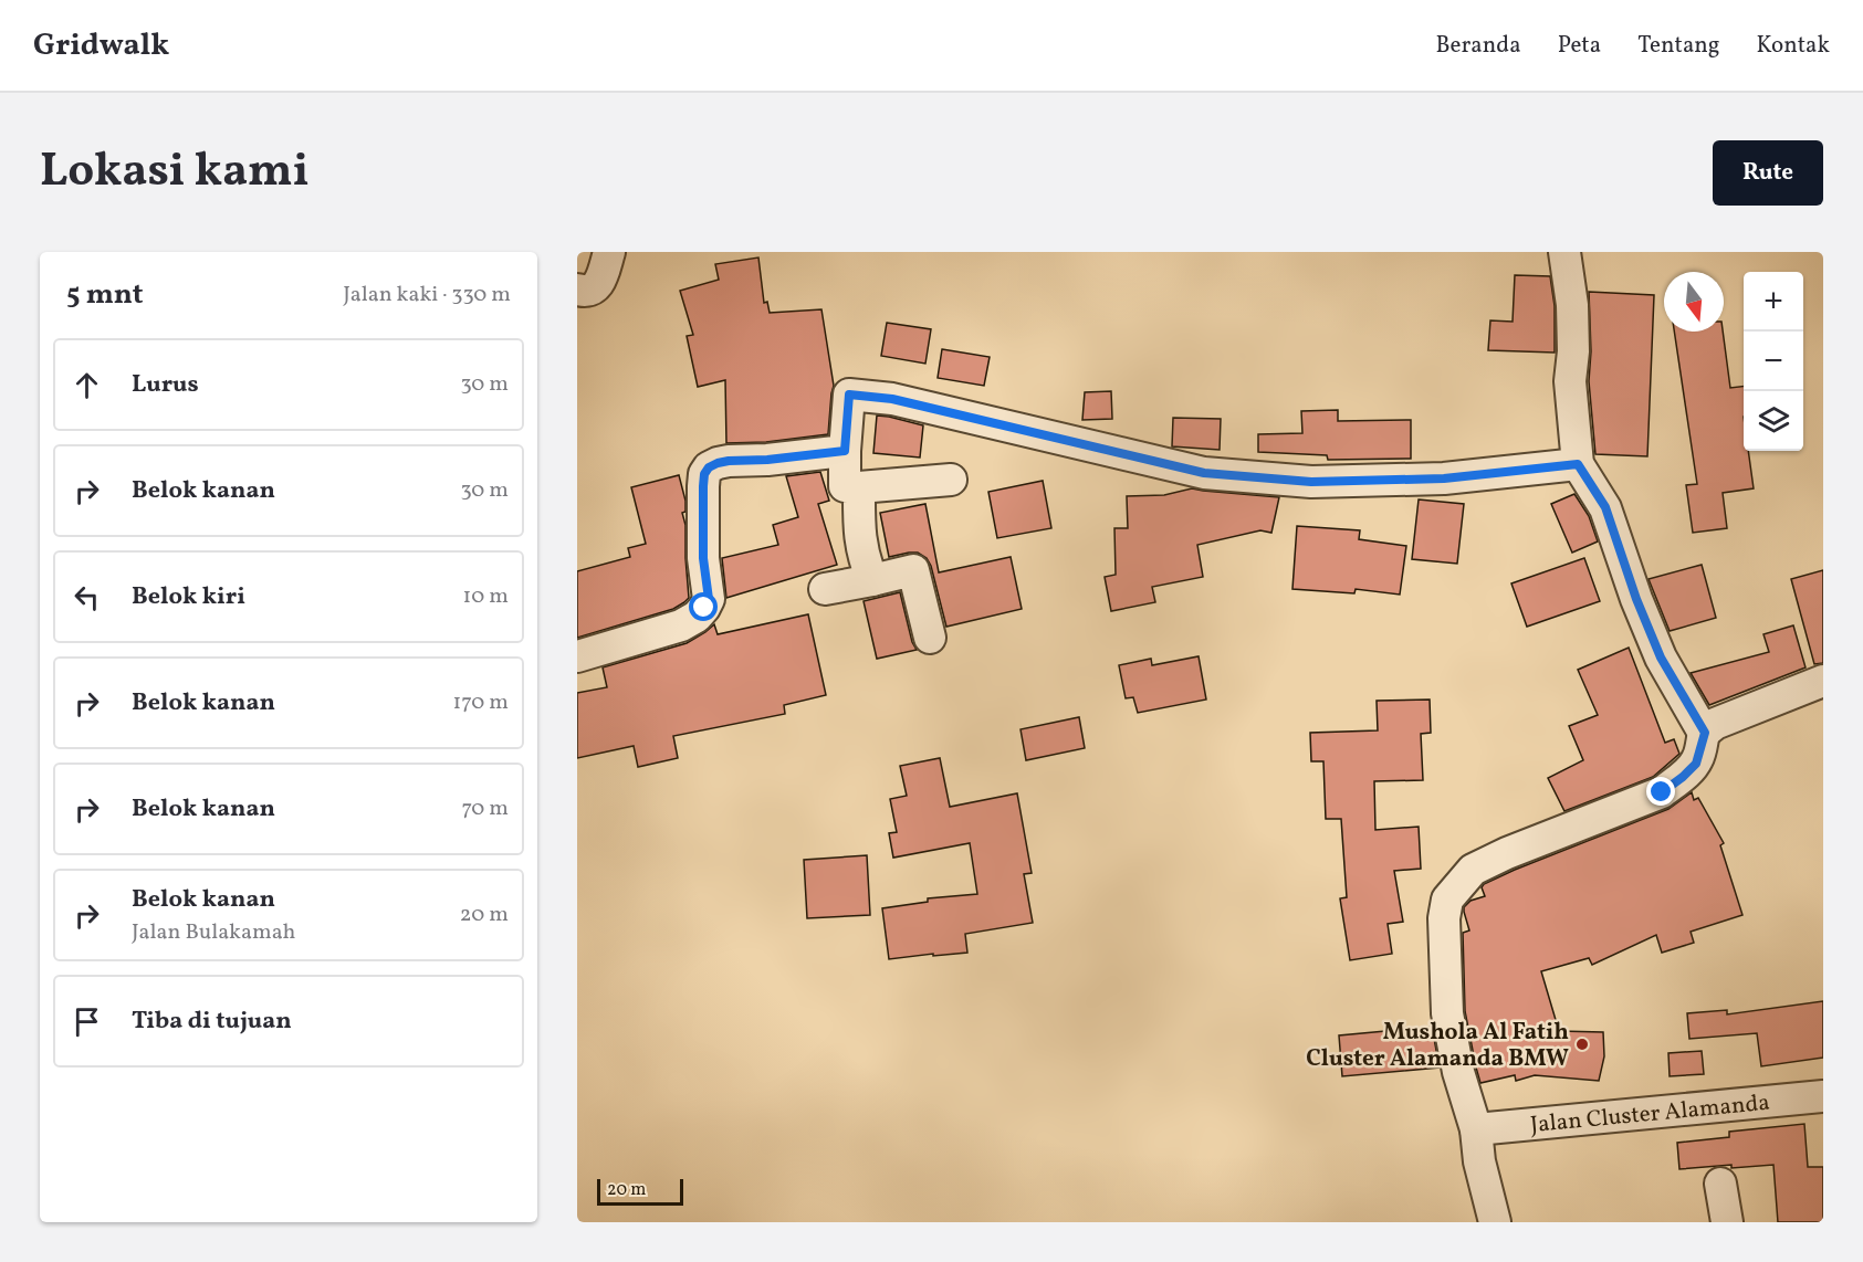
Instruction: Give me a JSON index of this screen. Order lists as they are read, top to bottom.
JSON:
{
  "streets": {
    "street": ["Jalan Cluster Alamanda"]
  },
  "places": ["Mushola Al Fatih Cluster Alamanda BMW"],
  "scale_bar": "20 m",
  "north": "bottom",
  "page": {
    "header": "Gridwalk",
    "nav": [
      "Beranda",
      "Peta",
      "Tentang",
      "Kontak"
    ],
    "title": "Lokasi kami",
    "buttons": "Rute",
    "heading": ["5 mnt", "Jalan kaki · 330 m"],
    "map_buttons": ["+", "−"],
    "list": [
      ["Lurus", "30 m"],
      ["Belok kanan", "30 m"],
      ["Belok kiri", "10 m"],
      ["Belok kanan", "170 m"],
      ["Belok kanan", "70 m"],
      ["Belok kanan", "Jalan Bulakamah", "20 m"],
      "Tiba di tujuan"
    ],
    "scale": "20 m"
  }
}
